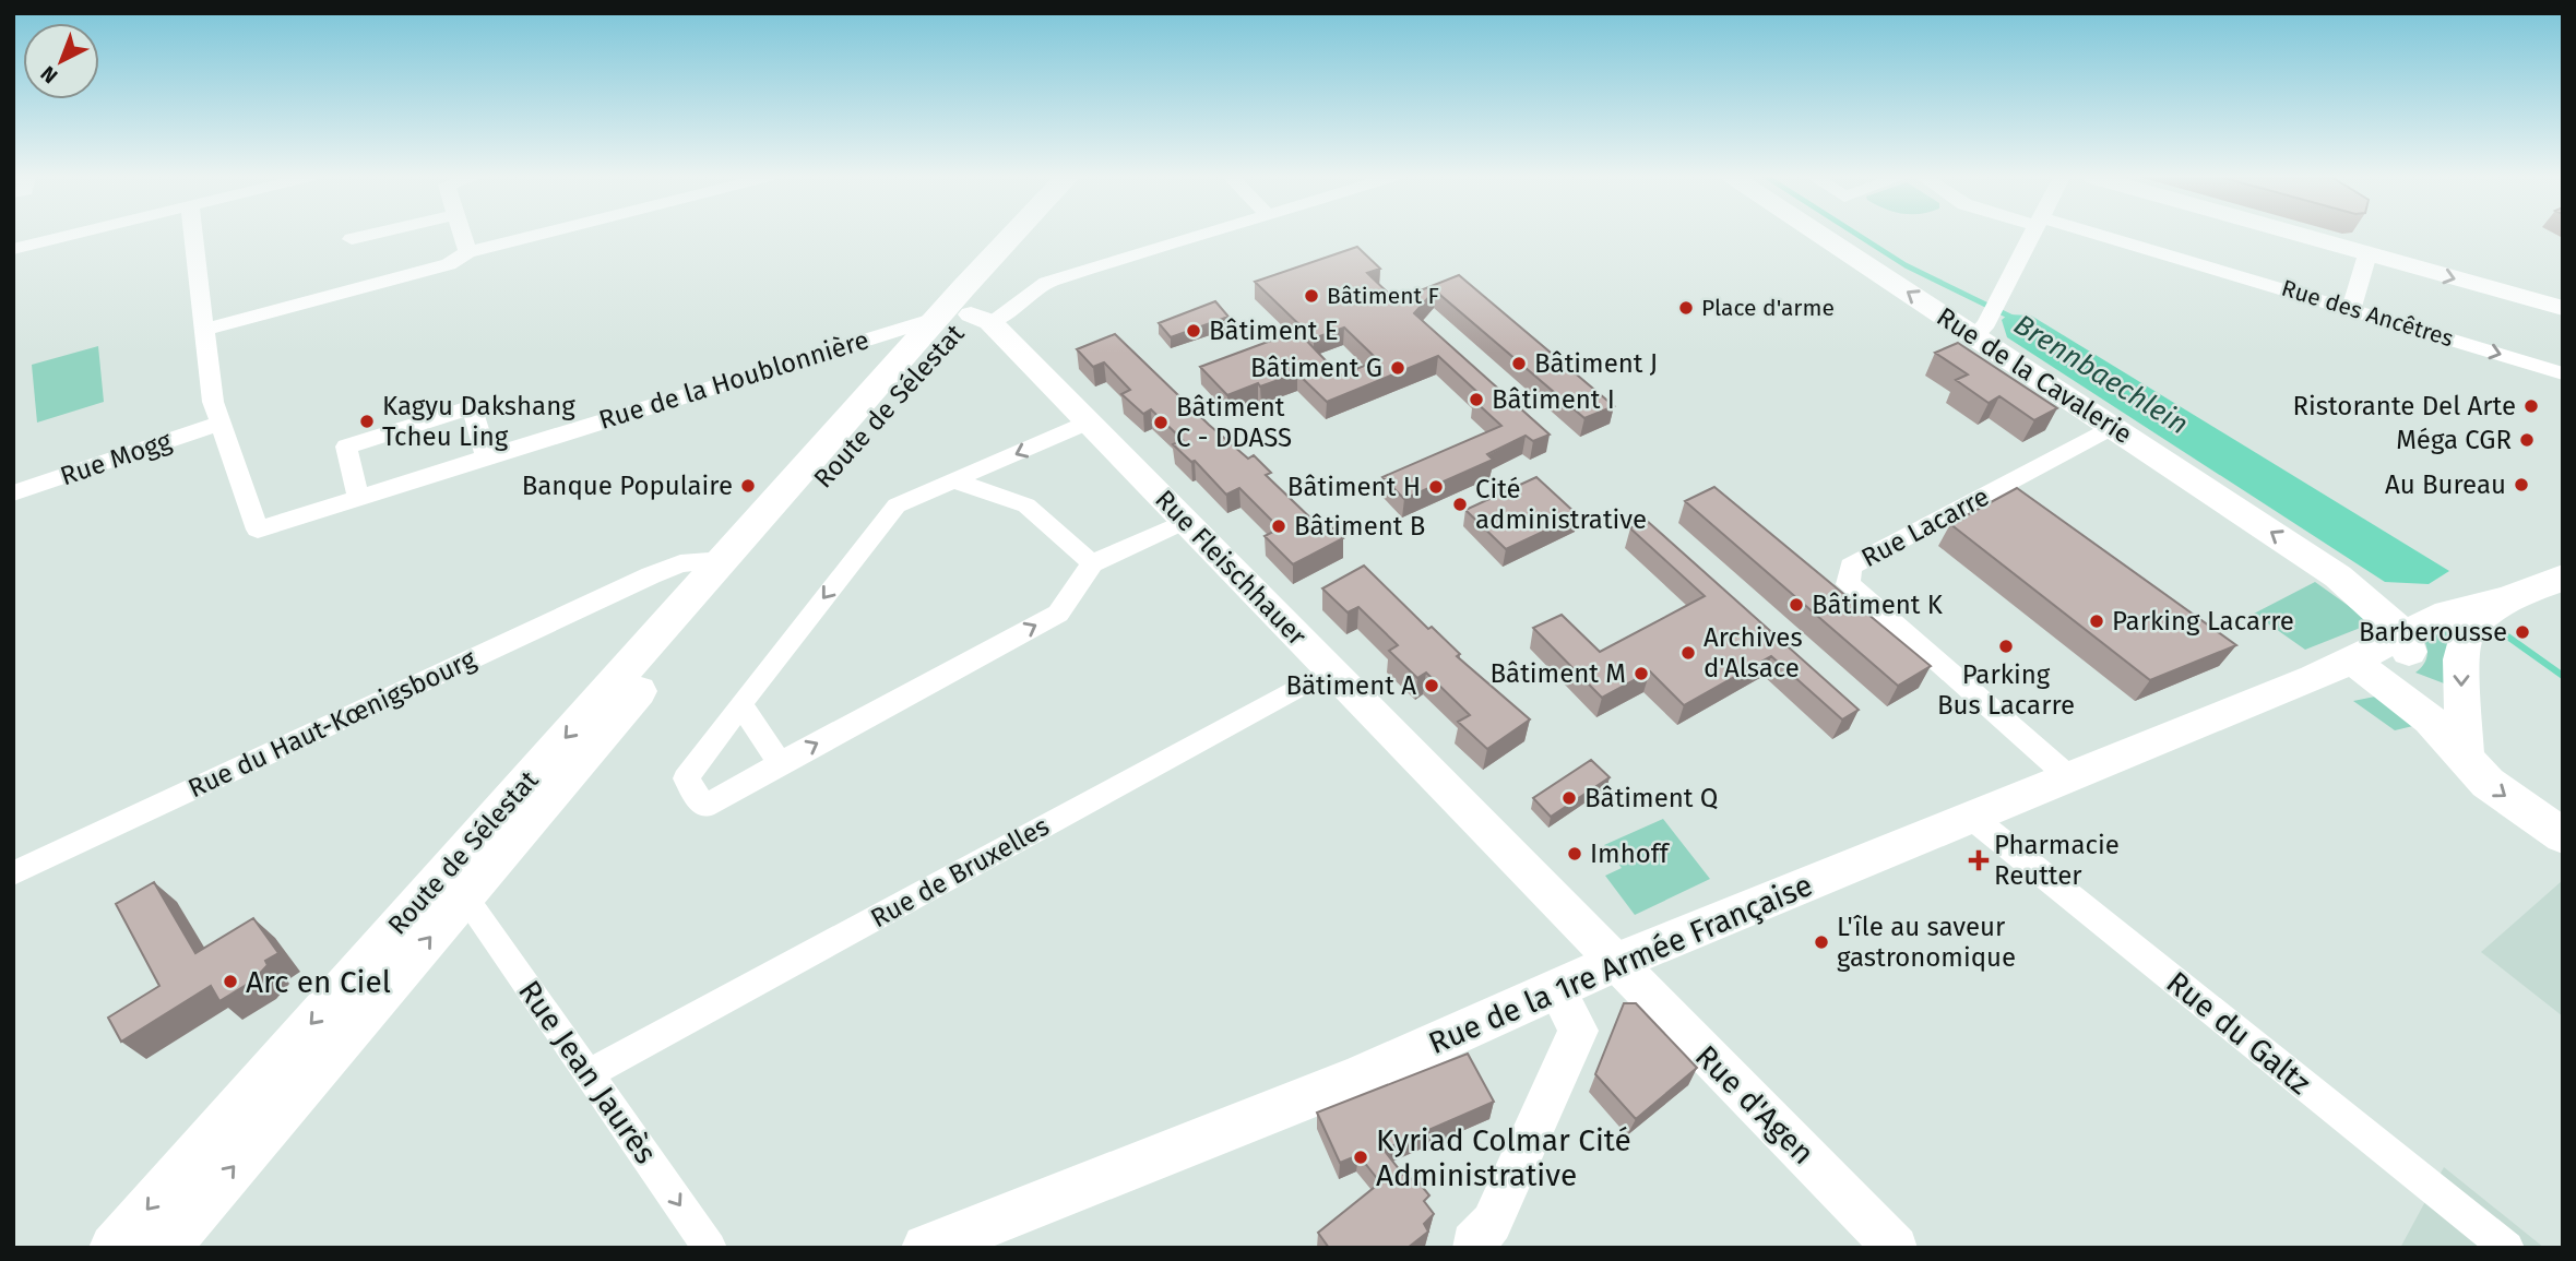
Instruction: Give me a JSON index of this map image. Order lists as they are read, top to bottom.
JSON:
{
  "streets": {
    "main road": ["Rue de la Cavalerie", "Route de Sélestat", "Rue de la 1re Armée Française"],
    "street": [
      "Rue des Ancêtres",
      "Rue de la Houblonnière",
      "Rue Mogg",
      "Rue Lacarre",
      "Rue Fleischhauer",
      "Rue du Haut-Kœnigsbourg",
      "Rue de Bruxelles",
      "Rue du Galtz",
      "Rue Jean Jaurès",
      "Rue d'Agen"
    ]
  },
  "crossings": [
    ["Rue de la Cavalerie", "Rue Lacarre"],
    ["Rue de la Houblonnière", "Route de Sélestat"],
    ["Rue de la Houblonnière", "Rue Mogg"],
    ["Rue de la Houblonnière", "Rue Fleischhauer"],
    ["Route de Sélestat", "Rue Fleischhauer"],
    ["Route de Sélestat", "Rue du Haut-Kœnigsbourg"],
    ["Route de Sélestat", "Rue Jean Jaurès"],
    ["Rue Lacarre", "Rue de la 1re Armée Française"],
    ["Rue Fleischhauer", "Rue de Bruxelles"],
    ["Rue Fleischhauer", "Rue de la 1re Armée Française"],
    ["Rue Fleischhauer", "Rue d'Agen"],
    ["Rue de Bruxelles", "Rue Jean Jaurès"],
    ["Rue de la 1re Armée Française", "Rue du Galtz"],
    ["Rue de la 1re Armée Française", "Rue d'Agen"]
  ],
  "one_way": ["Rue de la Cavalerie", "Rue Jean Jaurès"],
  "water": ["Brennbaechlein"],
  "places": {
    "other": [
      "Bâtiment F",
      "Place d'arme",
      "Bâtiment E",
      "Bâtiment J",
      "Bâtiment G",
      "Bâtiment I",
      "Ristorante Del Arte",
      "Kagyu Dakshang Tcheu Ling",
      "Bâtiment C - DDASS",
      "Méga CGR",
      "Au Bureau",
      "Banque Populaire",
      "Bâtiment H",
      "Cité administrative",
      "Bâtiment B",
      "Bâtiment K",
      "Parking Lacarre",
      "Barberousse",
      "Parking Bus Lacarre",
      "Archives d'Alsace",
      "Bâtiment M",
      "Bätiment A",
      "Bâtiment Q",
      "Imhoff",
      "L'île au saveur gastronomique",
      "Arc en Ciel",
      "Kyriad Colmar Cité Administrative"
    ],
    "health": ["Pharmacie Reutter"]
  },
  "north": "bottom left"
}
